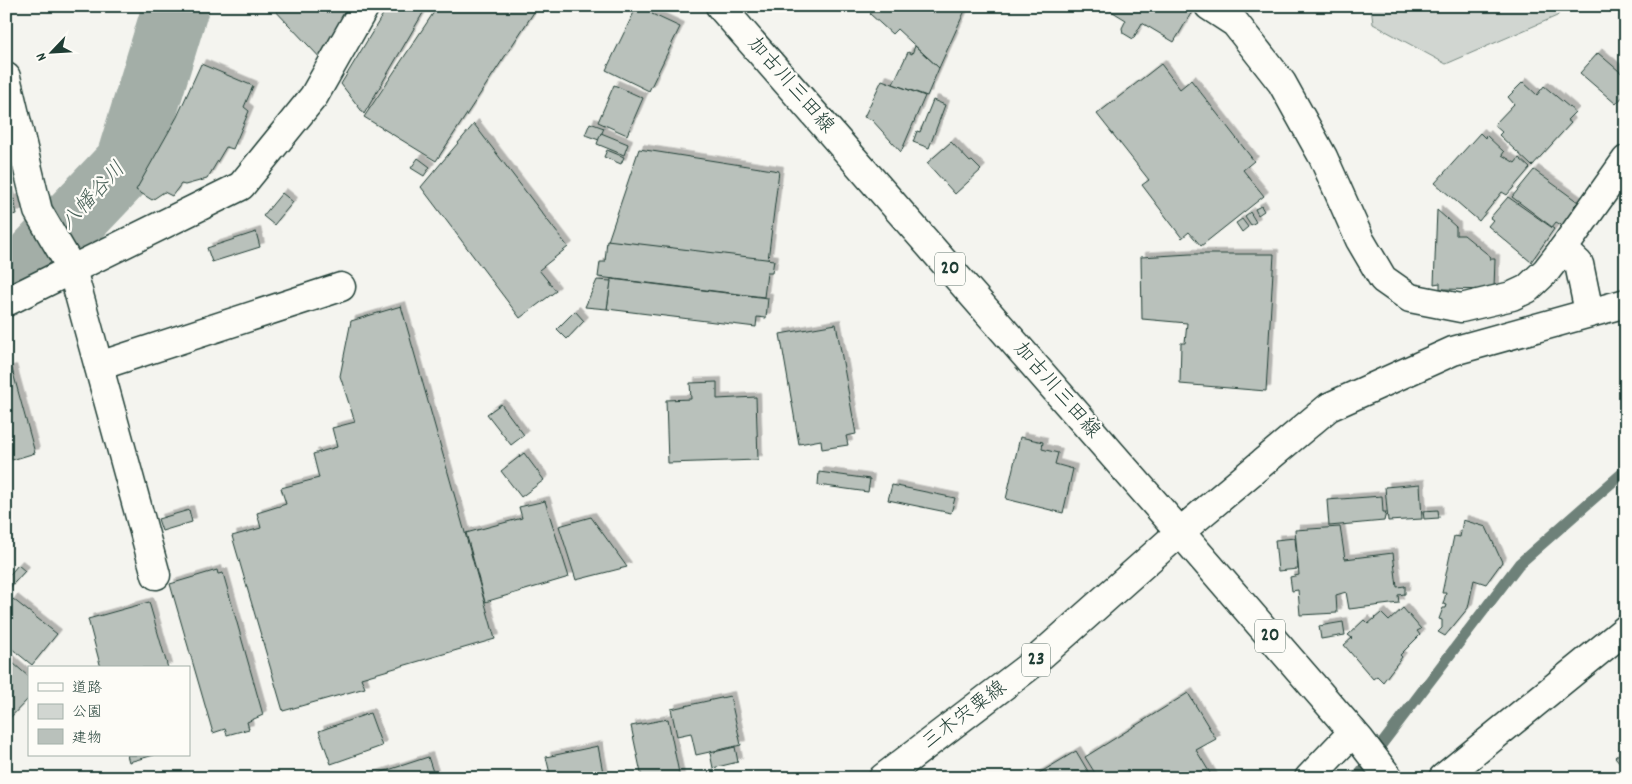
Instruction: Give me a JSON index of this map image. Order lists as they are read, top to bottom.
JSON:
{
  "streets": {
    "street": [
      "加古川三田線",
      "20",
      "23",
      "三木宍粟線"
    ]
  },
  "crossings": [
    ["加古川三田線", "三木宍粟線"]
  ],
  "water": ["八幡谷川"],
  "legend": ["道路", "公園", "建物"],
  "north": "bottom left"
}
